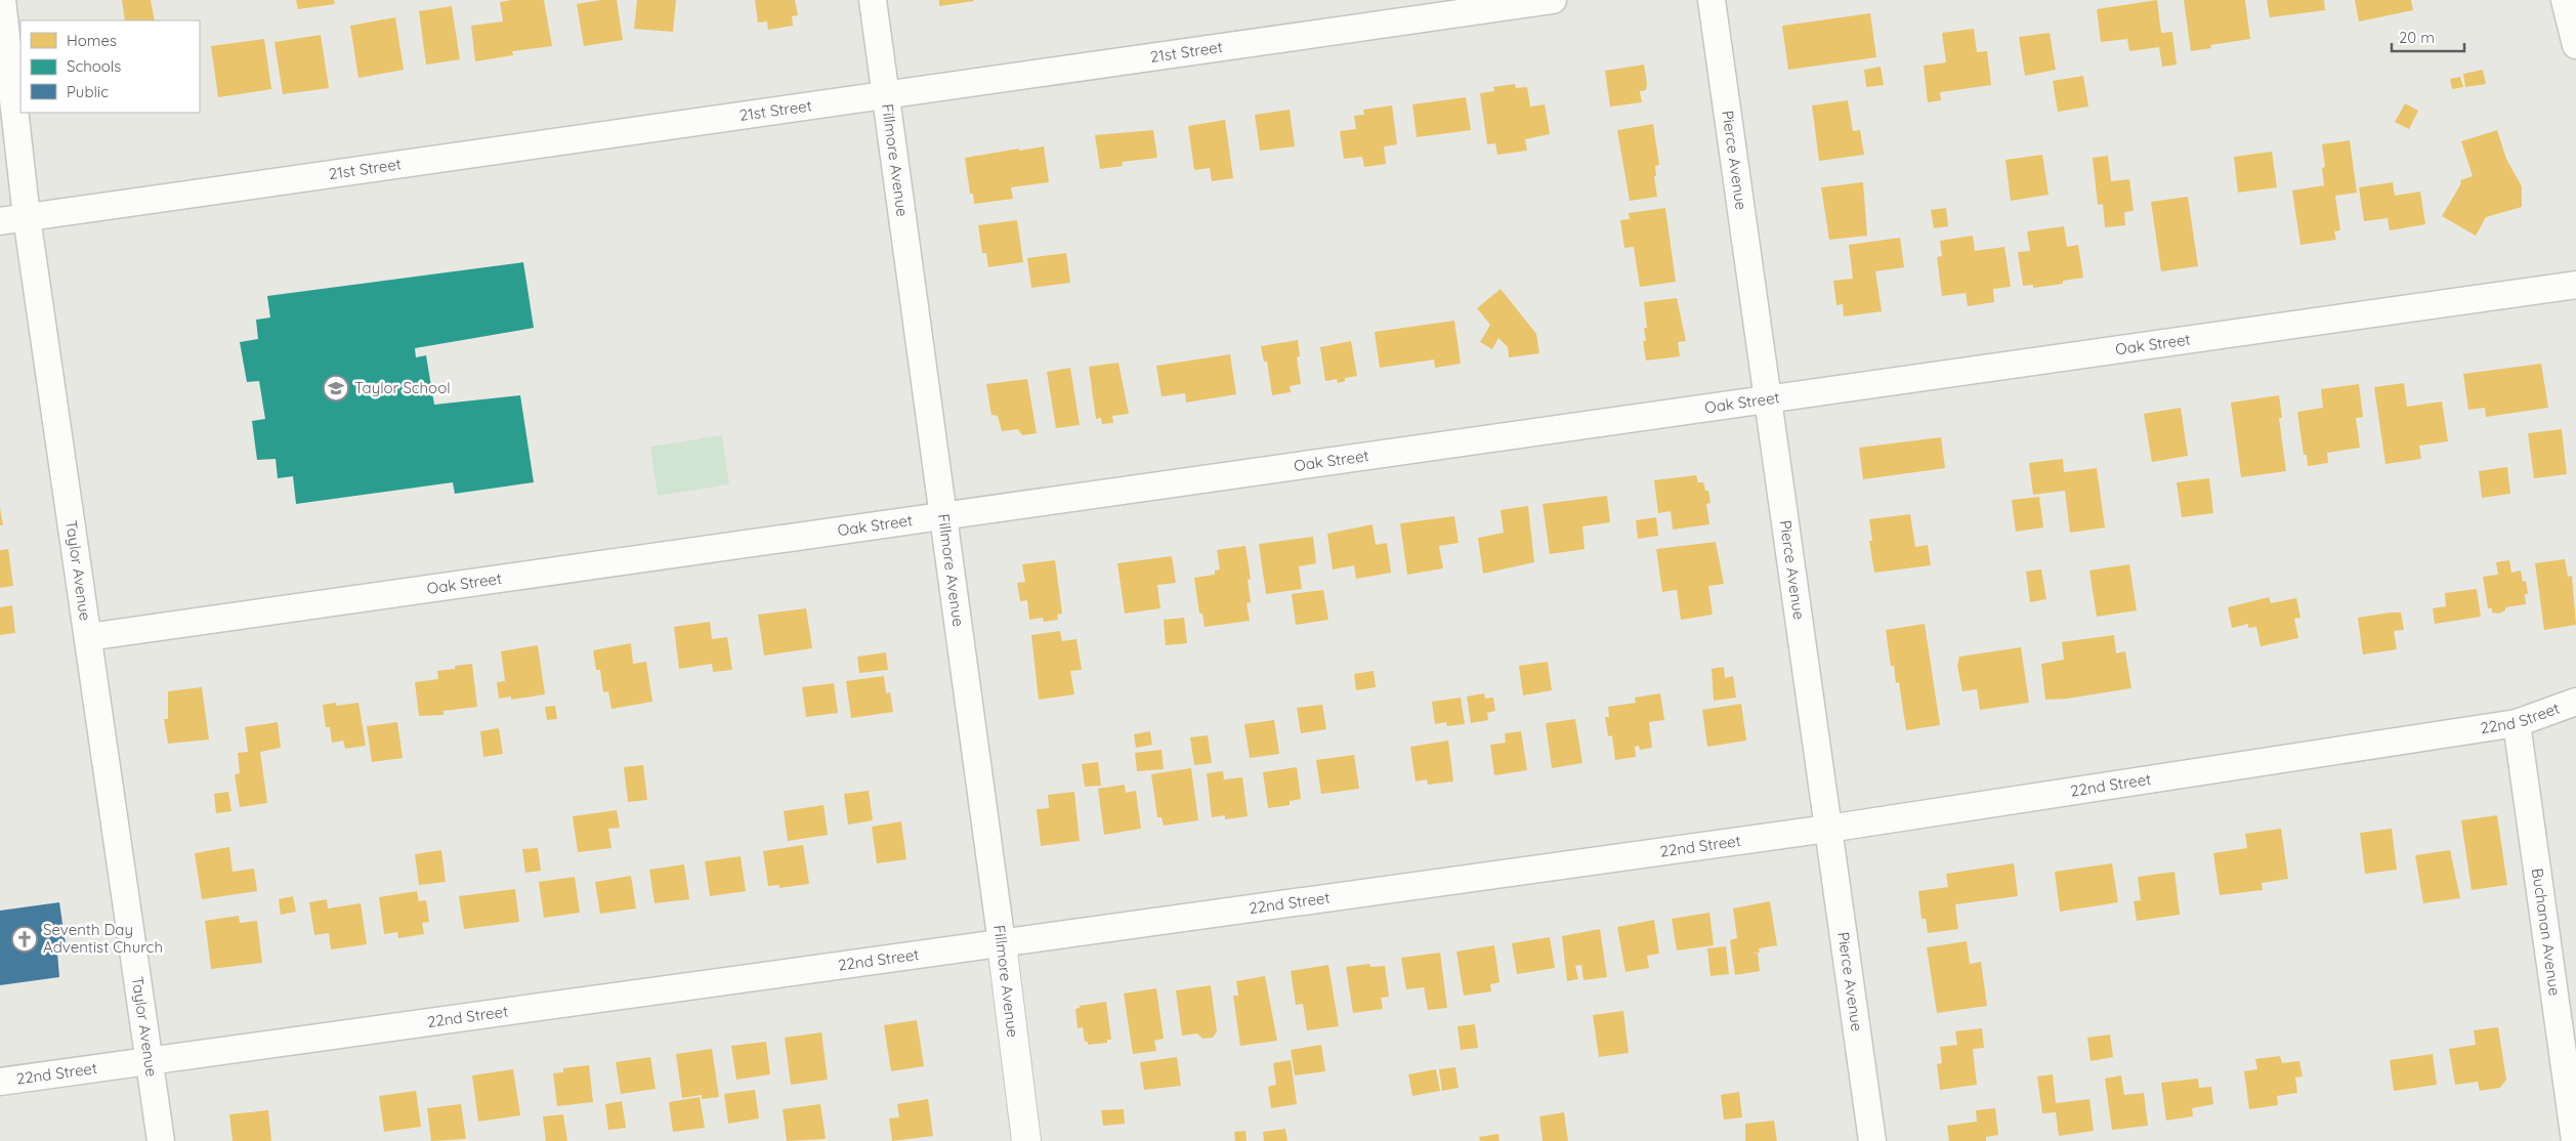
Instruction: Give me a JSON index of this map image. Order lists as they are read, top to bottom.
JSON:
{
  "streets": {
    "street": [
      "21st Street",
      "Fillmore Avenue",
      "Pierce Avenue",
      "Oak Street",
      "Taylor Avenue",
      "22nd Street",
      "Buchanan Avenue"
    ]
  },
  "crossings": [
    ["21st Street", "Fillmore Avenue"],
    ["21st Street", "Taylor Avenue"],
    ["Fillmore Avenue", "Oak Street"],
    ["Fillmore Avenue", "22nd Street"],
    ["Pierce Avenue", "Oak Street"],
    ["Pierce Avenue", "22nd Street"],
    ["Oak Street", "Taylor Avenue"],
    ["Taylor Avenue", "22nd Street"],
    ["22nd Street", "Buchanan Avenue"]
  ],
  "places": {
    "school or university": ["Taylor School"],
    "church": ["Seventh Day Adventist Church"]
  },
  "legend": ["Homes", "Schools", "Public"],
  "scale_bar": "20 m"
}
